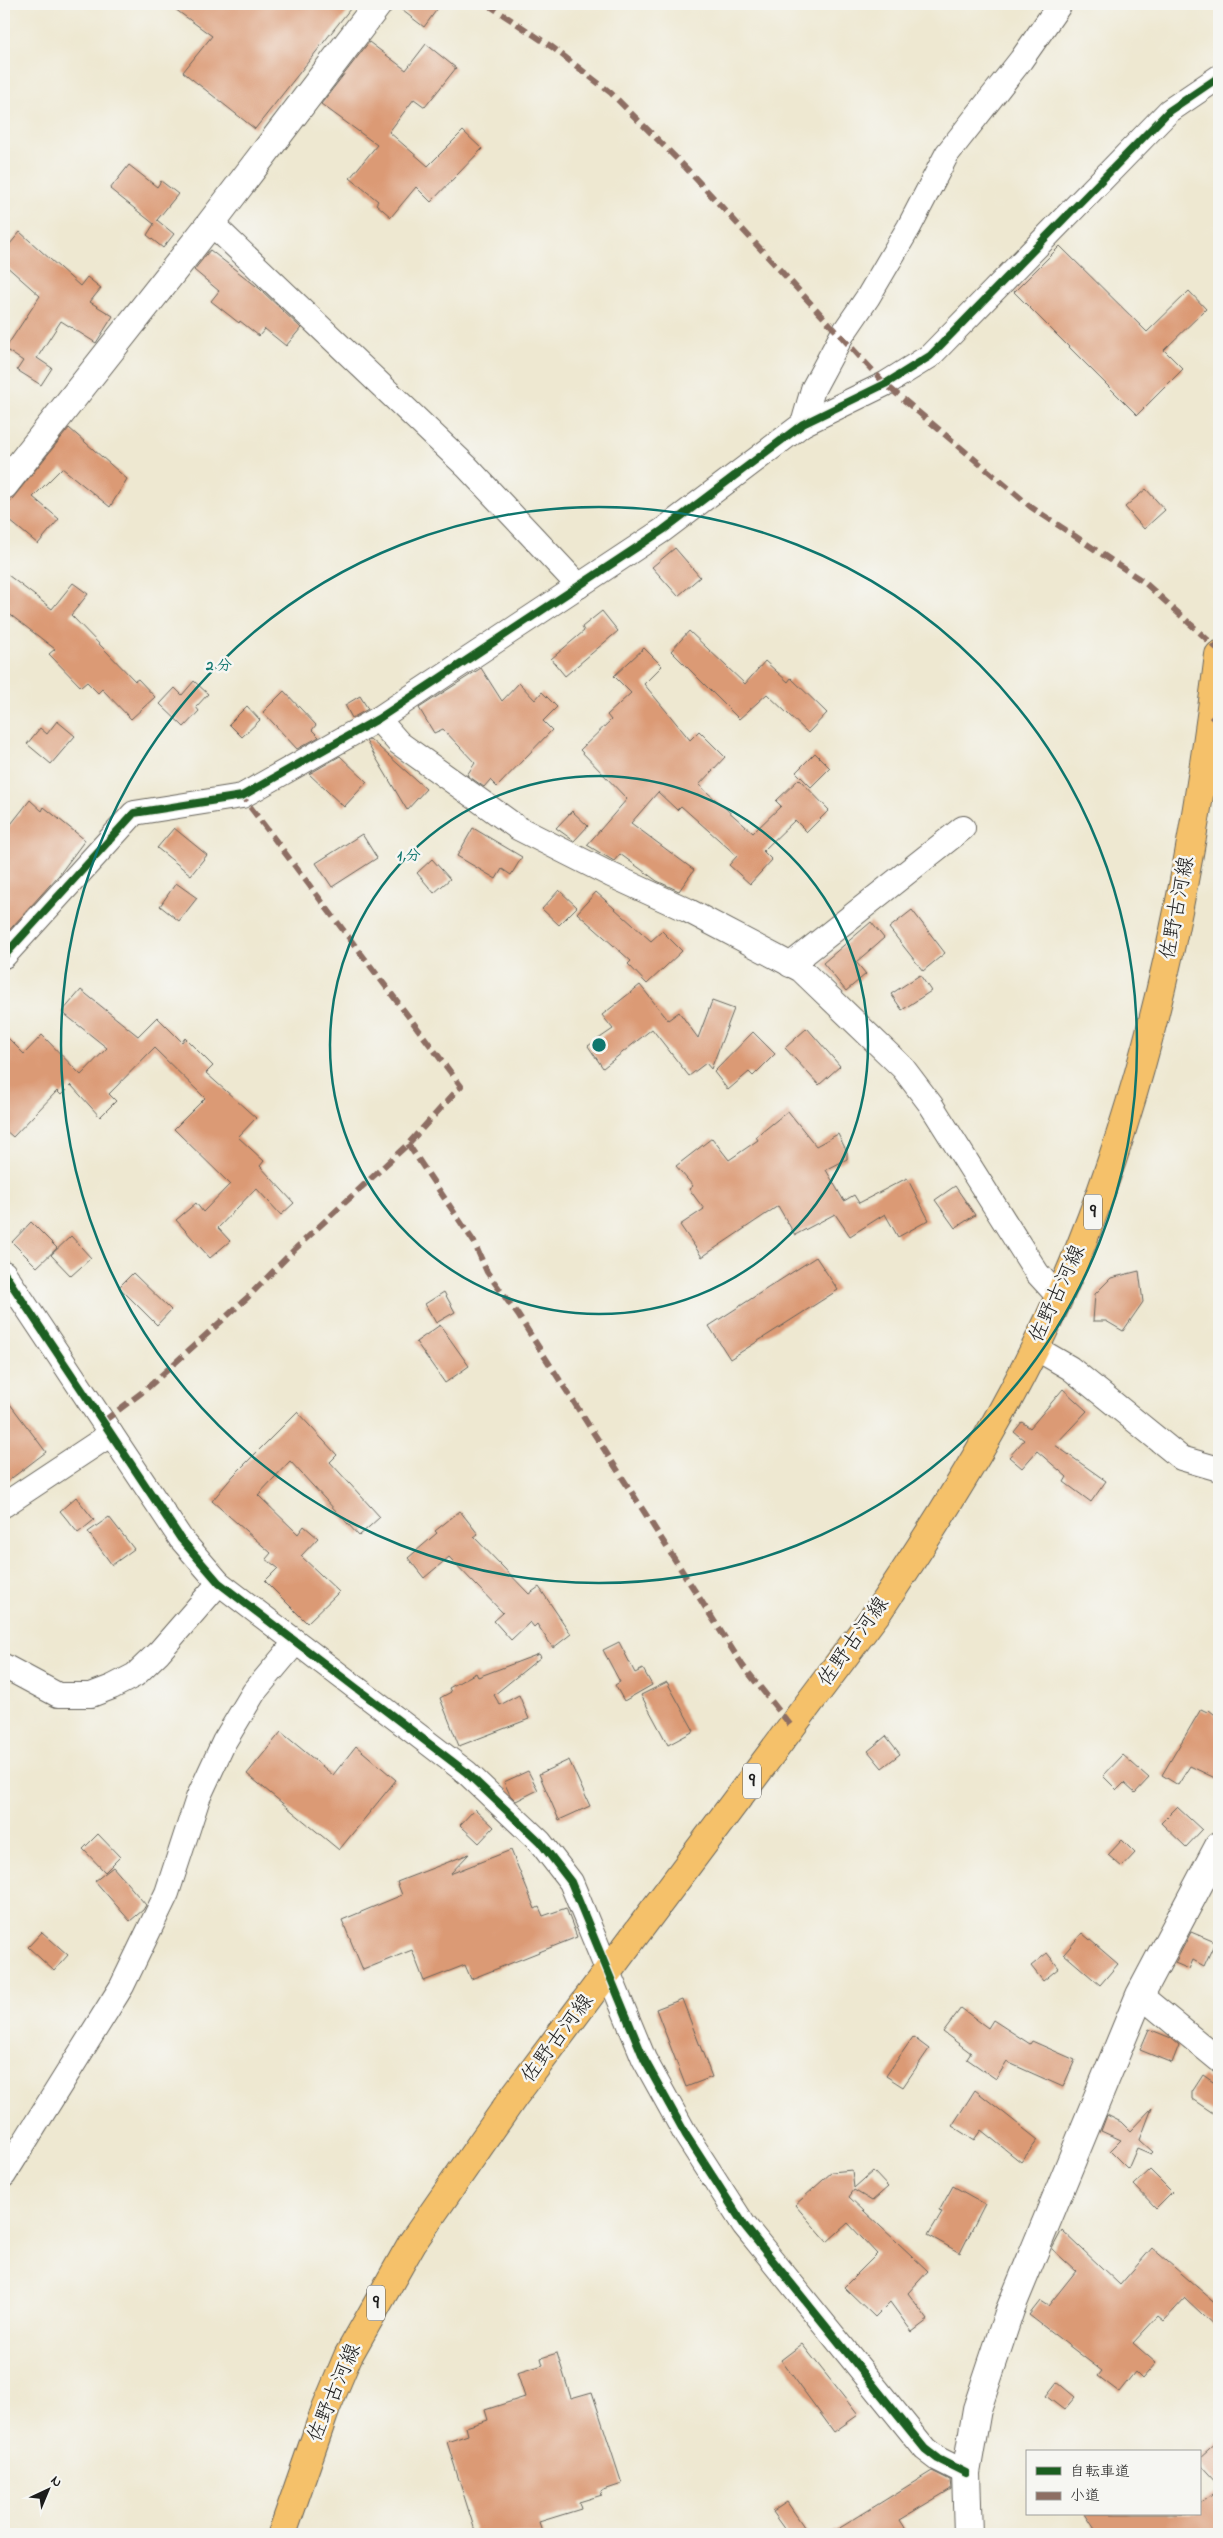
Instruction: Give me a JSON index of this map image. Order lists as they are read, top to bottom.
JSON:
{
  "streets": {
    "main road": ["佐野古河線", "9"]
  },
  "legend": ["自転車道", "小道"],
  "north": "top right",
  "rings": ["2 分", "1 分"]
}
